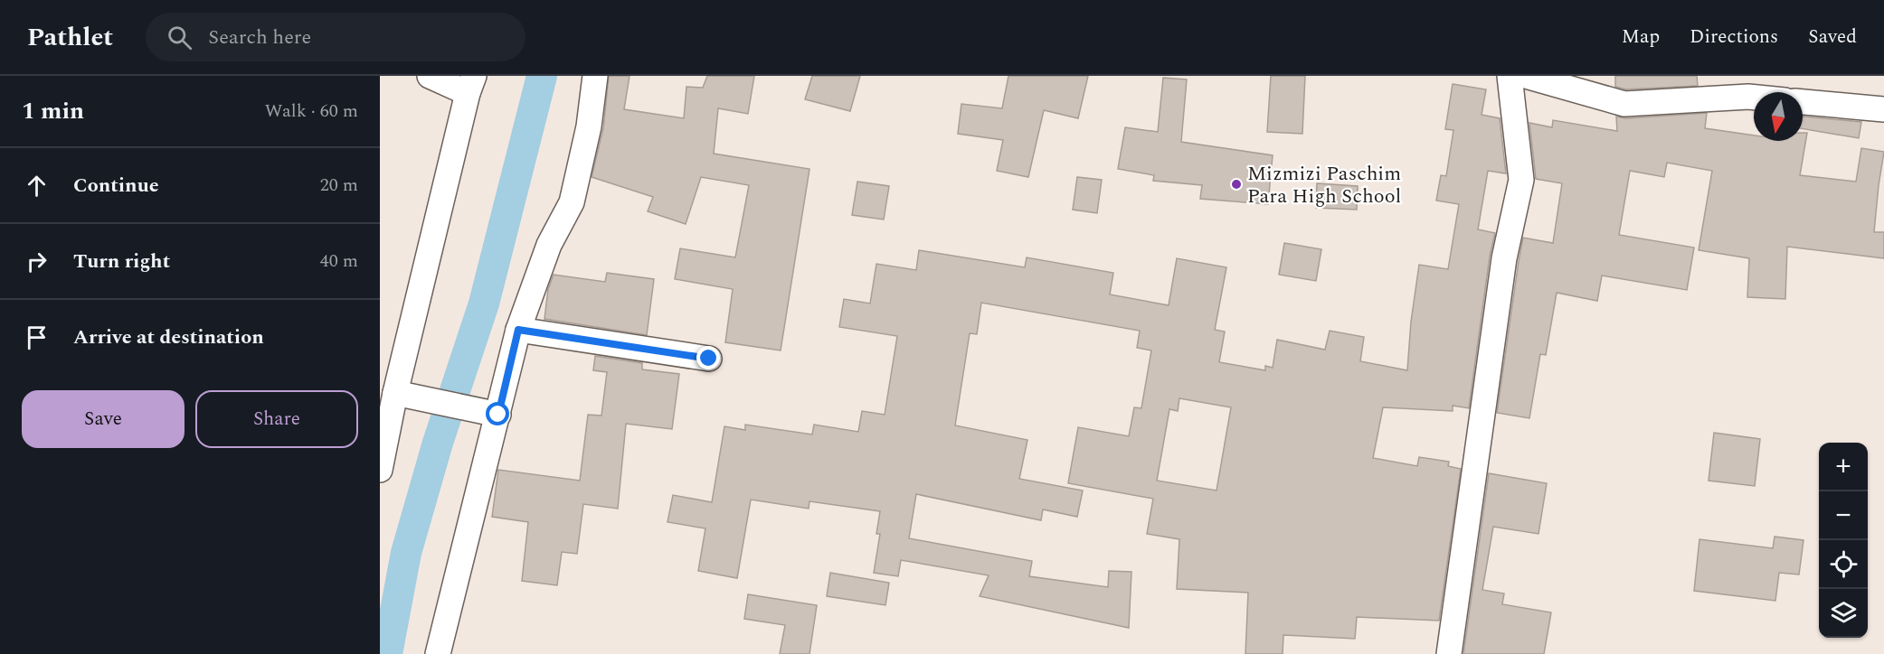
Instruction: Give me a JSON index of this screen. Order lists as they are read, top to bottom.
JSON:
{
  "places": ["Mizmizi Paschim Para High School"],
  "north": "bottom",
  "page": {
    "header": "Pathlet",
    "search": "Search here",
    "nav": ["Map", "Directions", "Saved"],
    "heading": ["1 min", "Walk · 60 m"],
    "list": [
      ["Continue", "20 m"],
      ["Turn right", "40 m"],
      "Arrive at destination"
    ],
    "buttons": ["Save", "Share"],
    "map_buttons": ["+", "−"]
  }
}
